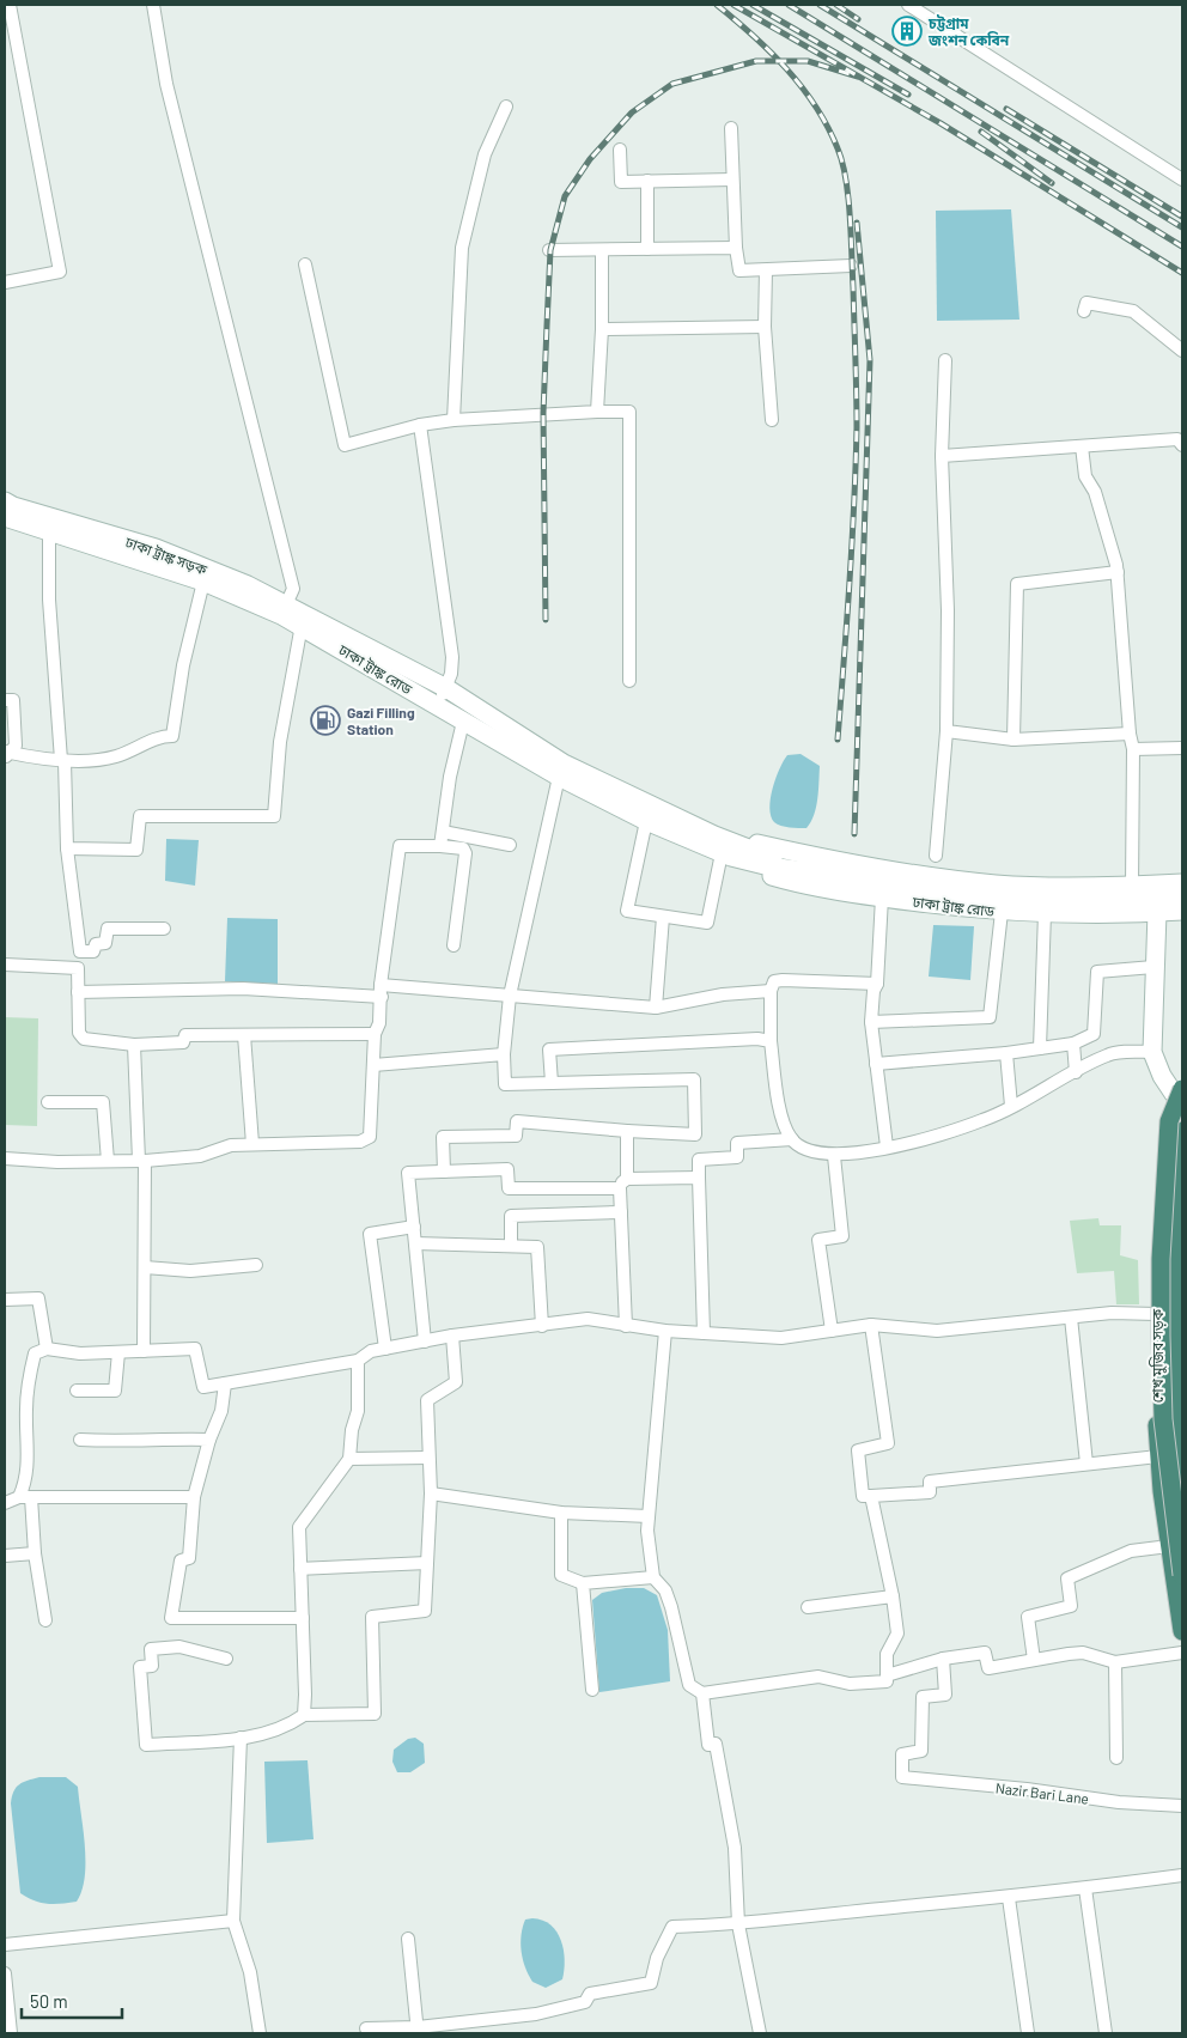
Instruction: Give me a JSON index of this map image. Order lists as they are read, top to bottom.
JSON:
{
  "streets": {
    "highway": ["শেখ মুজিব সড়ক"],
    "main road": ["ঢাকা ট্রাঙ্ক সড়ক", "ঢাকা ট্রাঙ্ক রোড"],
    "street": ["Nazir Bari Lane"]
  },
  "crossings": [
    ["ঢাকা ট্রাঙ্ক সড়ক", "ঢাকা ট্রাঙ্ক রোড"]
  ],
  "places": {
    "building": ["চট্টগ্রাম জংশন কেবিন"],
    "fuel station": ["Gazi Filling Station"]
  },
  "scale_bar": "50 m"
}
